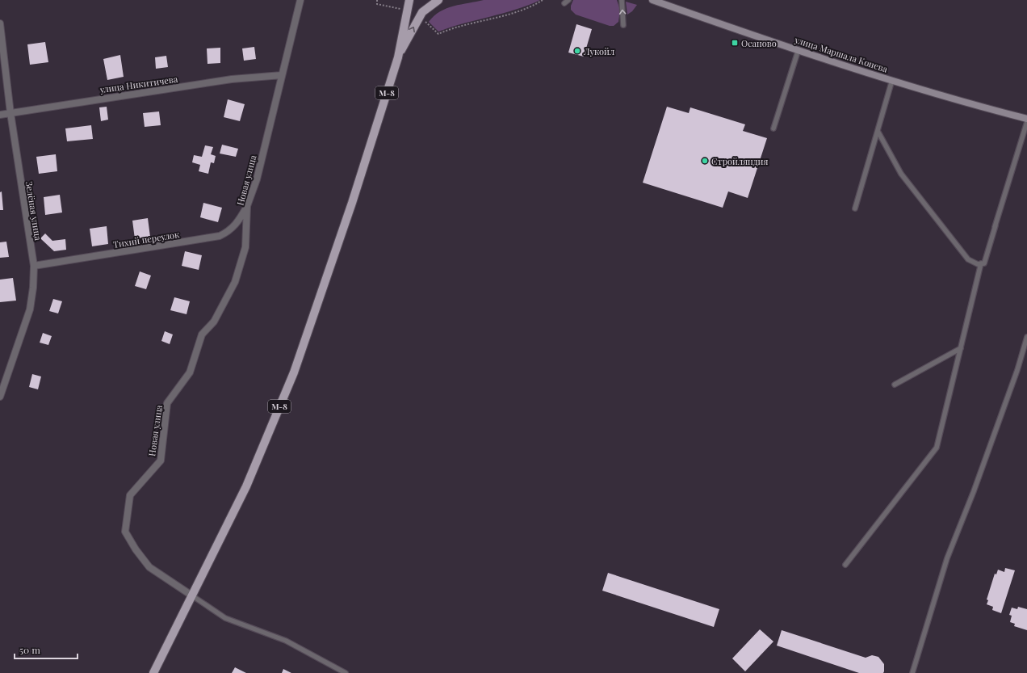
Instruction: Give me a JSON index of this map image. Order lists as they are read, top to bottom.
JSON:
{
  "streets": {
    "main road": ["улица Маршала Конева", "М-8"],
    "street": [
      "улица Никитичева",
      "Новая улица",
      "Зелёная улица",
      "Тихий переулок"
    ]
  },
  "crossings": [
    ["улица Никитичева", "Новая улица"],
    ["улица Никитичева", "Зелёная улица"],
    ["М-8", "Новая улица"],
    ["Новая улица", "Тихий переулок"],
    ["Зелёная улица", "Тихий переулок"]
  ],
  "places": {
    "transit": ["Осаново"],
    "other": ["Лукойл", "Стройляндия"]
  },
  "scale_bar": "50 m"
}
